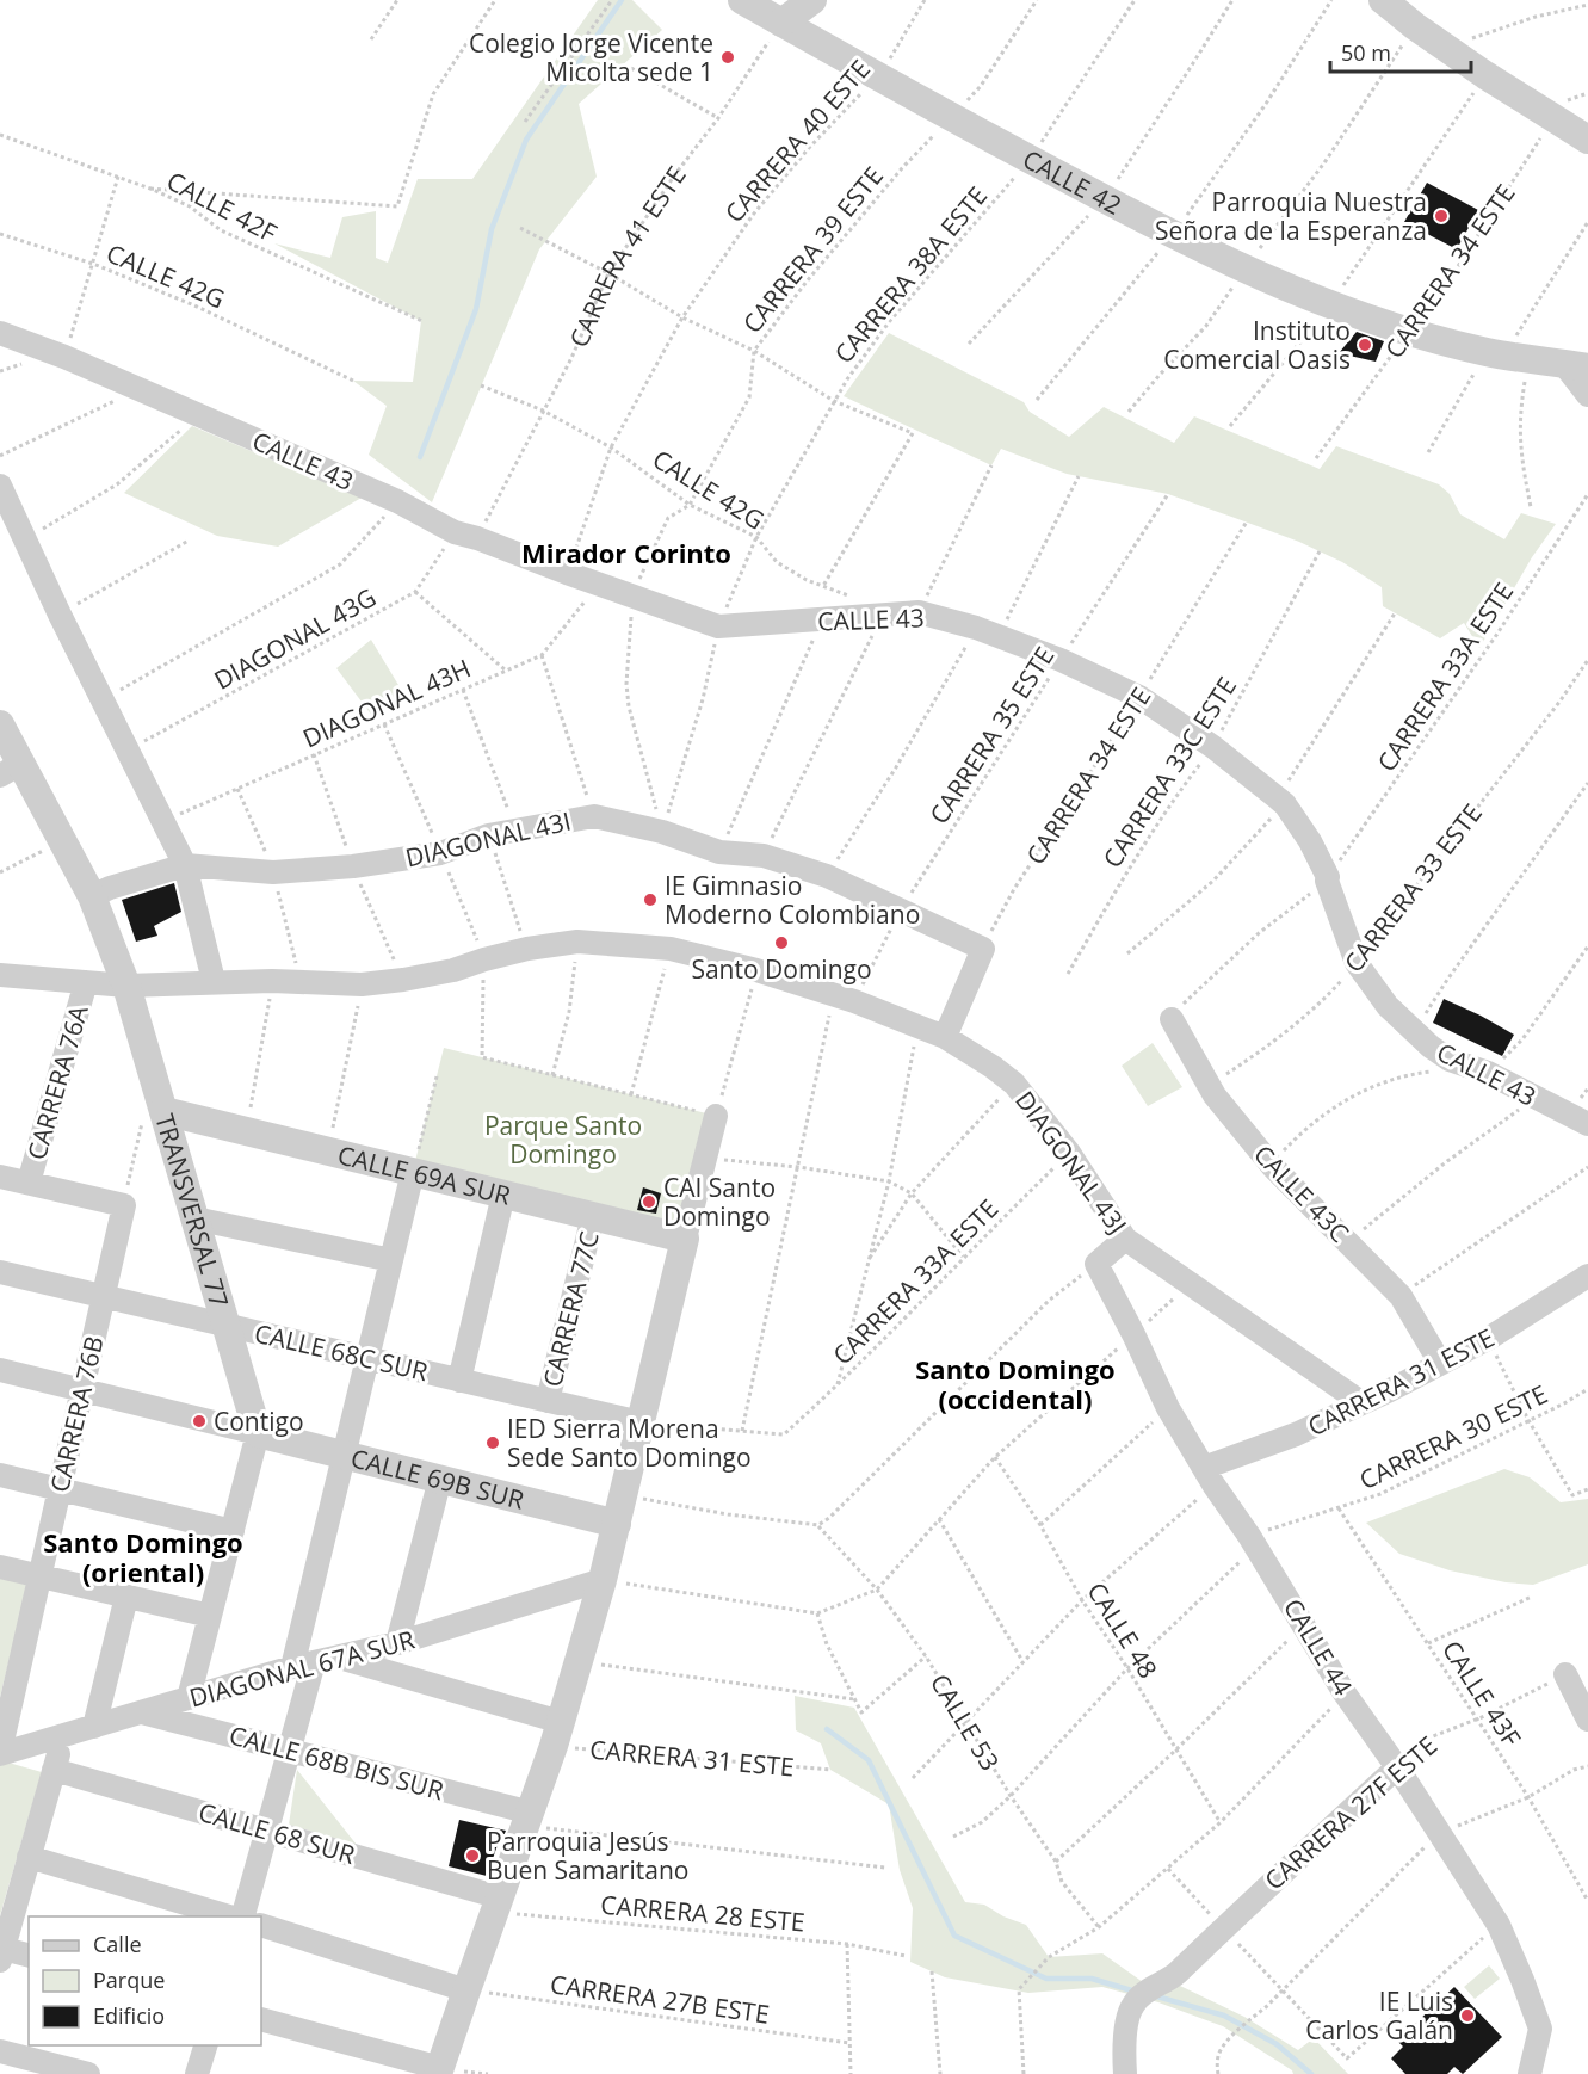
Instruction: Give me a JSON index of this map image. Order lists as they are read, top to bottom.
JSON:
{
  "streets": {
    "street": [
      "CALLE 42",
      "CALLE 43",
      "DIAGONAL 43I",
      "CARRERA 76A",
      "DIAGONAL 43J",
      "CALLE 69A SUR",
      "CALLE 43C",
      "TRANSVERSAL 77",
      "CARRERA 77C",
      "CALLE 68C SUR",
      "CARRERA 31 ESTE",
      "CARRERA 76B",
      "CALLE 69B SUR",
      "CALLE 44",
      "DIAGONAL 67A SUR",
      "CALLE 68B BIS SUR",
      "CARRERA 27F ESTE",
      "CALLE 68 SUR"
    ],
    "path": [
      "CARRERA 40 ESTE",
      "CALLE 42F",
      "CARRERA 39 ESTE",
      "CARRERA 41 ESTE",
      "CARRERA 34 ESTE",
      "CARRERA 38A ESTE",
      "CALLE 42G",
      "DIAGONAL 43G",
      "CARRERA 33A ESTE",
      "DIAGONAL 43H",
      "CARRERA 35 ESTE",
      "CARRERA 33C ESTE",
      "CARRERA 33 ESTE",
      "CARRERA 30 ESTE",
      "CALLE 48",
      "CALLE 43F",
      "CALLE 53",
      "CARRERA 28 ESTE",
      "CARRERA 27B ESTE"
    ]
  },
  "crossings": [
    ["CARRERA 40 ESTE", "CALLE 42"],
    ["CARRERA 40 ESTE", "CALLE 42G"],
    ["CARRERA 40 ESTE", "CALLE 43"],
    ["CALLE 42", "CARRERA 39 ESTE"],
    ["CALLE 42", "CARRERA 41 ESTE"],
    ["CALLE 42", "CARRERA 34 ESTE"],
    ["CALLE 42", "CARRERA 38A ESTE"],
    ["CARRERA 39 ESTE", "CARRERA 38A ESTE"],
    ["CARRERA 39 ESTE", "CALLE 42G"],
    ["CARRERA 39 ESTE", "CALLE 43"],
    ["CARRERA 39 ESTE", "DIAGONAL 43I"],
    ["CARRERA 41 ESTE", "CALLE 42G"],
    ["CARRERA 41 ESTE", "CALLE 43"],
    ["CARRERA 41 ESTE", "DIAGONAL 43G"],
    ["CARRERA 34 ESTE", "CALLE 43"],
    ["CARRERA 34 ESTE", "DIAGONAL 43I"],
    ["CARRERA 38A ESTE", "CALLE 42G"],
    ["CARRERA 38A ESTE", "CALLE 43"],
    ["CARRERA 38A ESTE", "DIAGONAL 43I"],
    ["CALLE 43", "DIAGONAL 43G"],
    ["CALLE 43", "CARRERA 33A ESTE"],
    ["CALLE 43", "DIAGONAL 43H"],
    ["CALLE 43", "CARRERA 35 ESTE"],
    ["CALLE 43", "CARRERA 33C ESTE"],
    ["CALLE 43", "CARRERA 33 ESTE"],
    ["CARRERA 33A ESTE", "CARRERA 35 ESTE"],
    ["CARRERA 33A ESTE", "DIAGONAL 43J"],
    ["CARRERA 33A ESTE", "CALLE 43C"],
    ["CARRERA 35 ESTE", "DIAGONAL 43I"],
    ["CARRERA 35 ESTE", "DIAGONAL 43J"],
    ["CARRERA 33 ESTE", "CALLE 43C"],
    ["DIAGONAL 43J", "CARRERA 31 ESTE"],
    ["CALLE 69A SUR", "TRANSVERSAL 77"],
    ["CALLE 69A SUR", "CARRERA 77C"],
    ["CALLE 43C", "CARRERA 31 ESTE"],
    ["TRANSVERSAL 77", "CALLE 68C SUR"],
    ["TRANSVERSAL 77", "CALLE 69B SUR"],
    ["CARRERA 77C", "CALLE 68C SUR"],
    ["CALLE 68C SUR", "CARRERA 76B"],
    ["CARRERA 31 ESTE", "CALLE 44"],
    ["CARRERA 76B", "DIAGONAL 67A SUR"],
    ["CARRERA 30 ESTE", "CALLE 48"],
    ["CARRERA 30 ESTE", "CALLE 44"],
    ["CARRERA 30 ESTE", "CALLE 43F"],
    ["CARRERA 30 ESTE", "CALLE 53"],
    ["CALLE 44", "CARRERA 27F ESTE"],
    ["DIAGONAL 67A SUR", "CALLE 68B BIS SUR"],
    ["CALLE 43F", "CARRERA 27F ESTE"],
    ["CALLE 68 SUR", "CARRERA 28 ESTE"]
  ],
  "districts": ["Mirador Corinto", "Santo Domingo (occidental)", "Santo Domingo (oriental)"],
  "parks": ["Parque Santo Domingo"],
  "places": [
    "Colegio Jorge Vicente Micolta sede 1",
    "Parroquia Nuestra Señora de la Esperanza",
    "Instituto Comercial Oasis",
    "IE Gimnasio Moderno Colombiano",
    "Santo Domingo",
    "CAI Santo Domingo",
    "Contigo",
    "IED Sierra Morena Sede Santo Domingo",
    "Parroquia Jesús Buen Samaritano",
    "IE Luis Carlos Galán"
  ],
  "legend": ["Calle", "Parque", "Edificio"],
  "scale_bar": "50 m"
}
